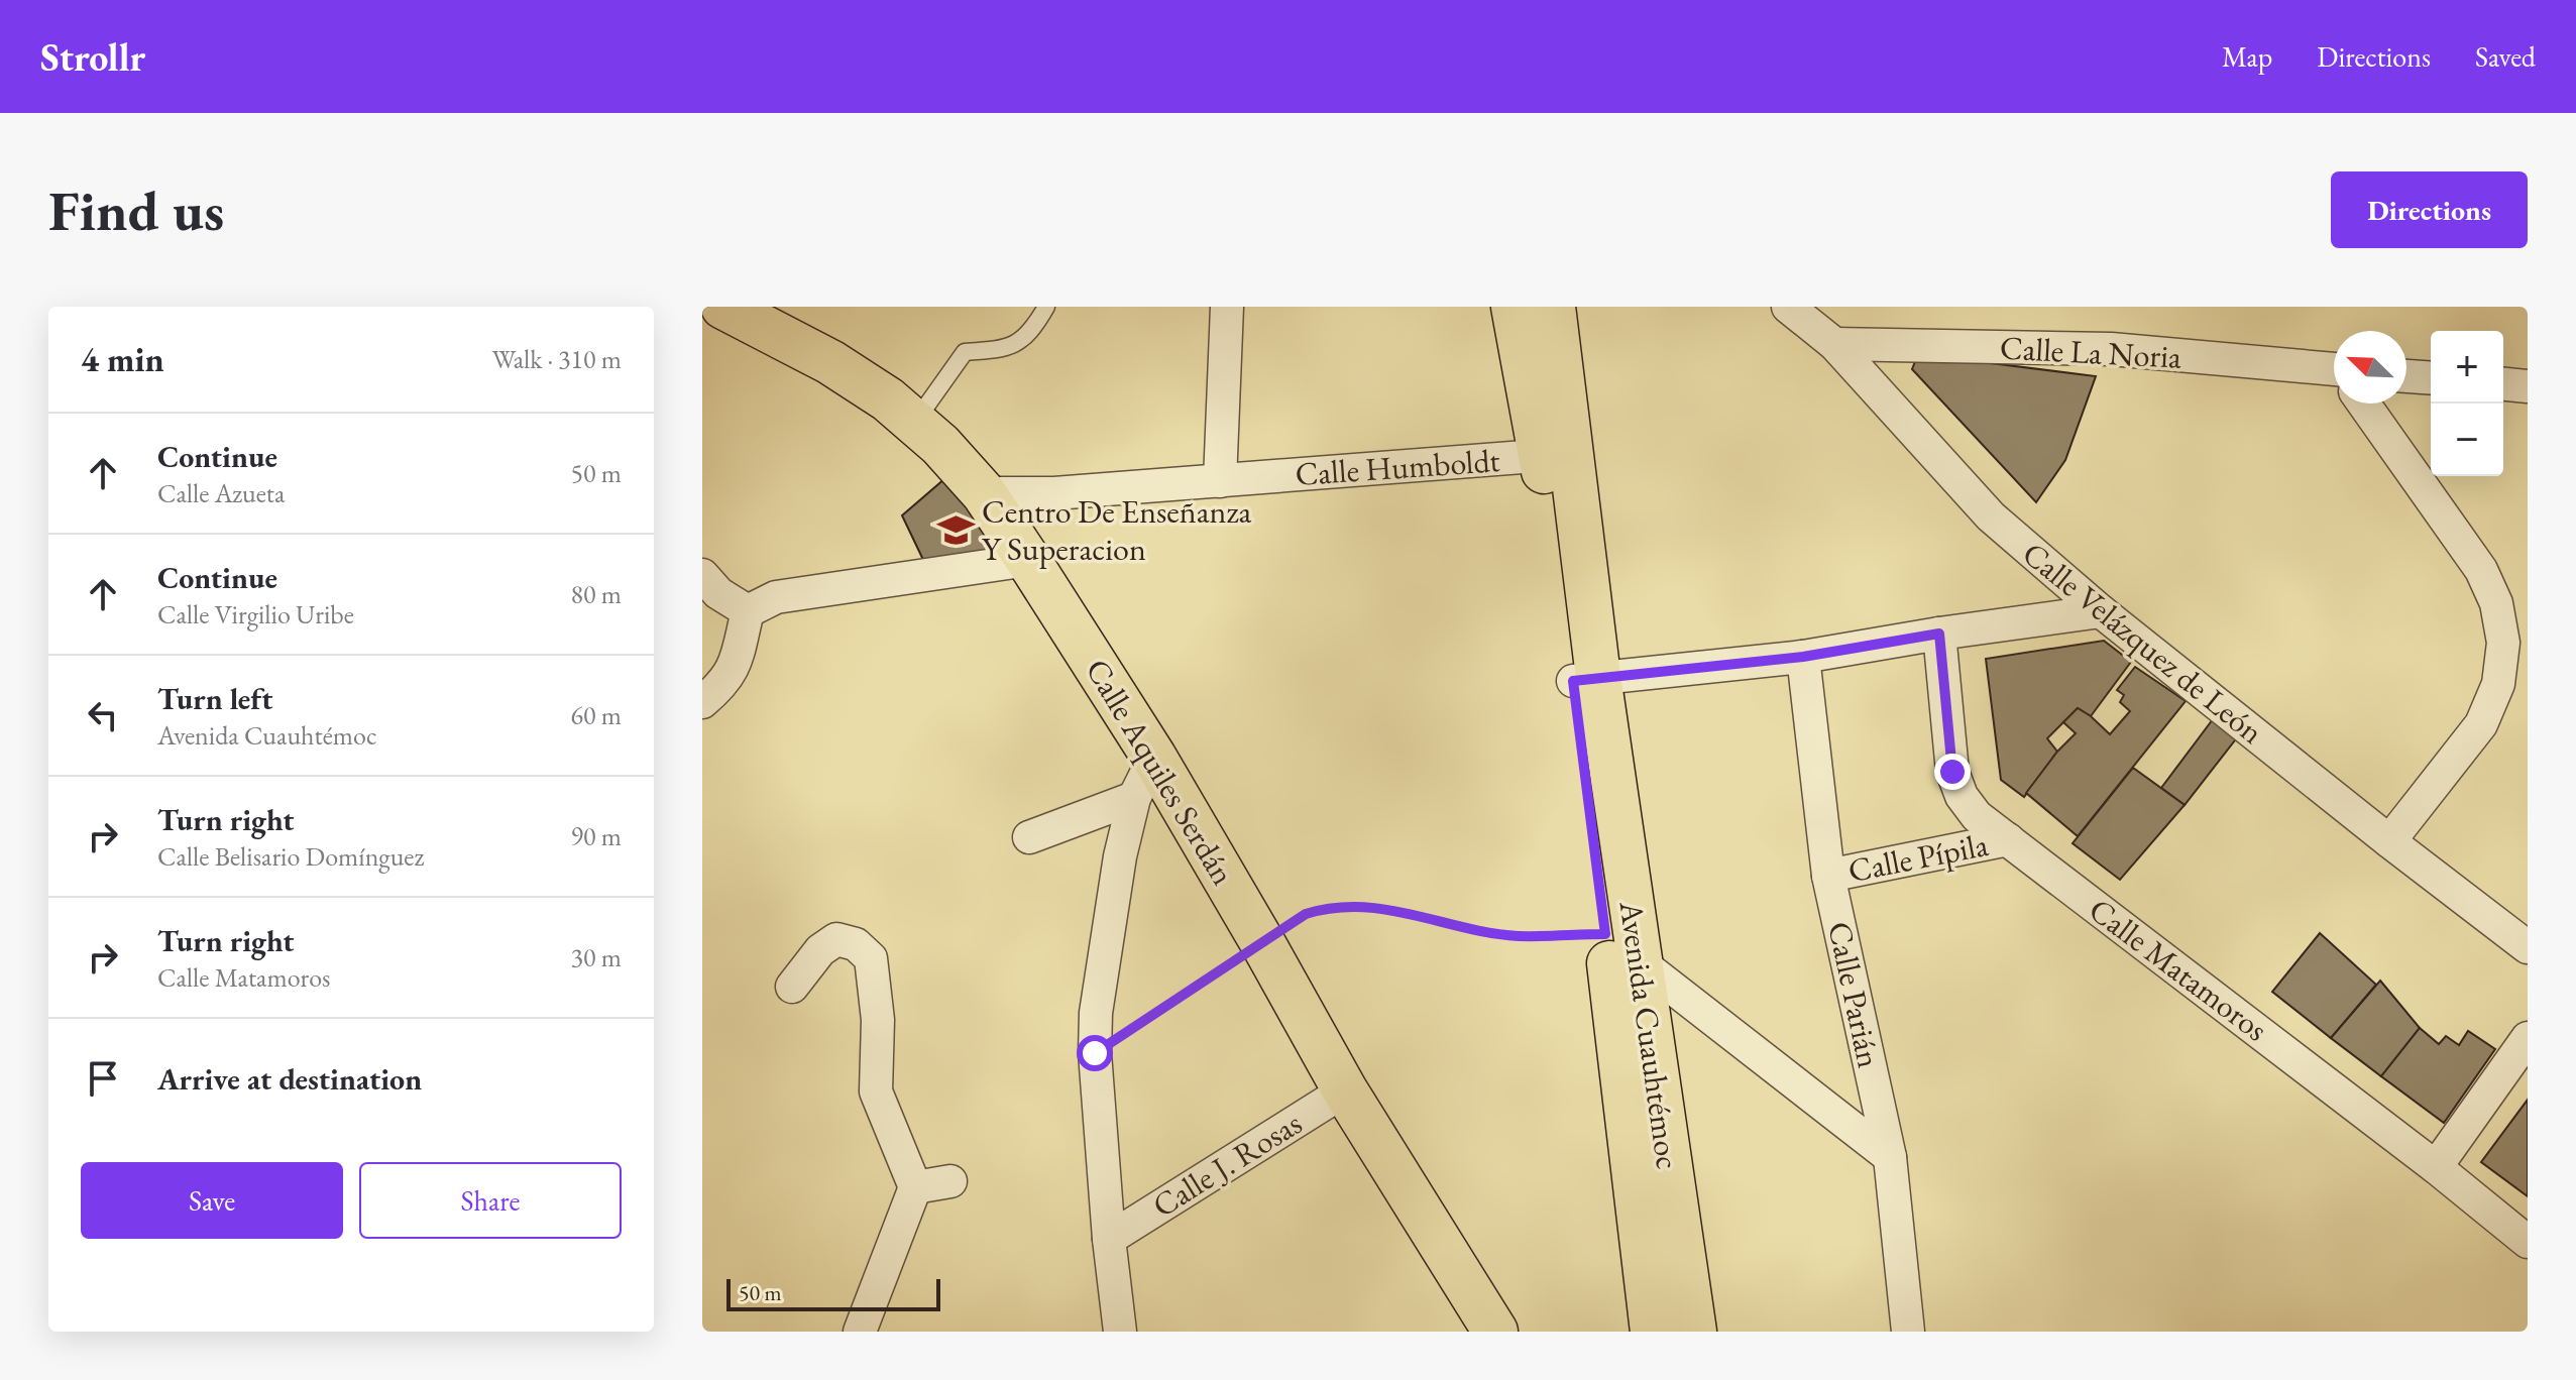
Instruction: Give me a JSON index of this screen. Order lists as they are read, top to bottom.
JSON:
{
  "streets": {
    "main road": ["Calle Aquiles Serdán", "Avenida Cuauhtémoc"],
    "street": [
      "Calle La Noria",
      "Calle Humboldt",
      "Calle Velázquez de León",
      "Calle Pípila",
      "Calle Matamoros",
      "Calle Parián",
      "Calle J. Rosas"
    ]
  },
  "crossings": [
    ["Calle La Noria", "Calle Velázquez de León"],
    ["Calle Humboldt", "Calle Aquiles Serdán"],
    ["Calle Humboldt", "Avenida Cuauhtémoc"],
    ["Calle Aquiles Serdán", "Calle J. Rosas"],
    ["Calle Pípila", "Calle Matamoros"],
    ["Calle Pípila", "Calle Parián"]
  ],
  "places": {
    "school or university": ["Centro De Enseñanza Y Superacion"]
  },
  "scale_bar": "50 m",
  "north": "top left",
  "page": {
    "header": "Strollr",
    "nav": ["Map", "Directions", "Saved"],
    "buttons": [
      "Directions",
      ["Save", "Share"]
    ],
    "title": "Find us",
    "heading": ["4 min", "Walk · 310 m"],
    "map_buttons": ["+", "−"],
    "list": [
      ["Continue", "Calle Azueta", "50 m"],
      ["Continue", "Calle Virgilio Uribe", "80 m"],
      ["Turn left", "Avenida Cuauhtémoc", "60 m"],
      ["Turn right", "Calle Belisario Domínguez", "90 m"],
      ["Turn right", "Calle Matamoros", "30 m"],
      "Arrive at destination"
    ],
    "scale": "50 m"
  }
}
